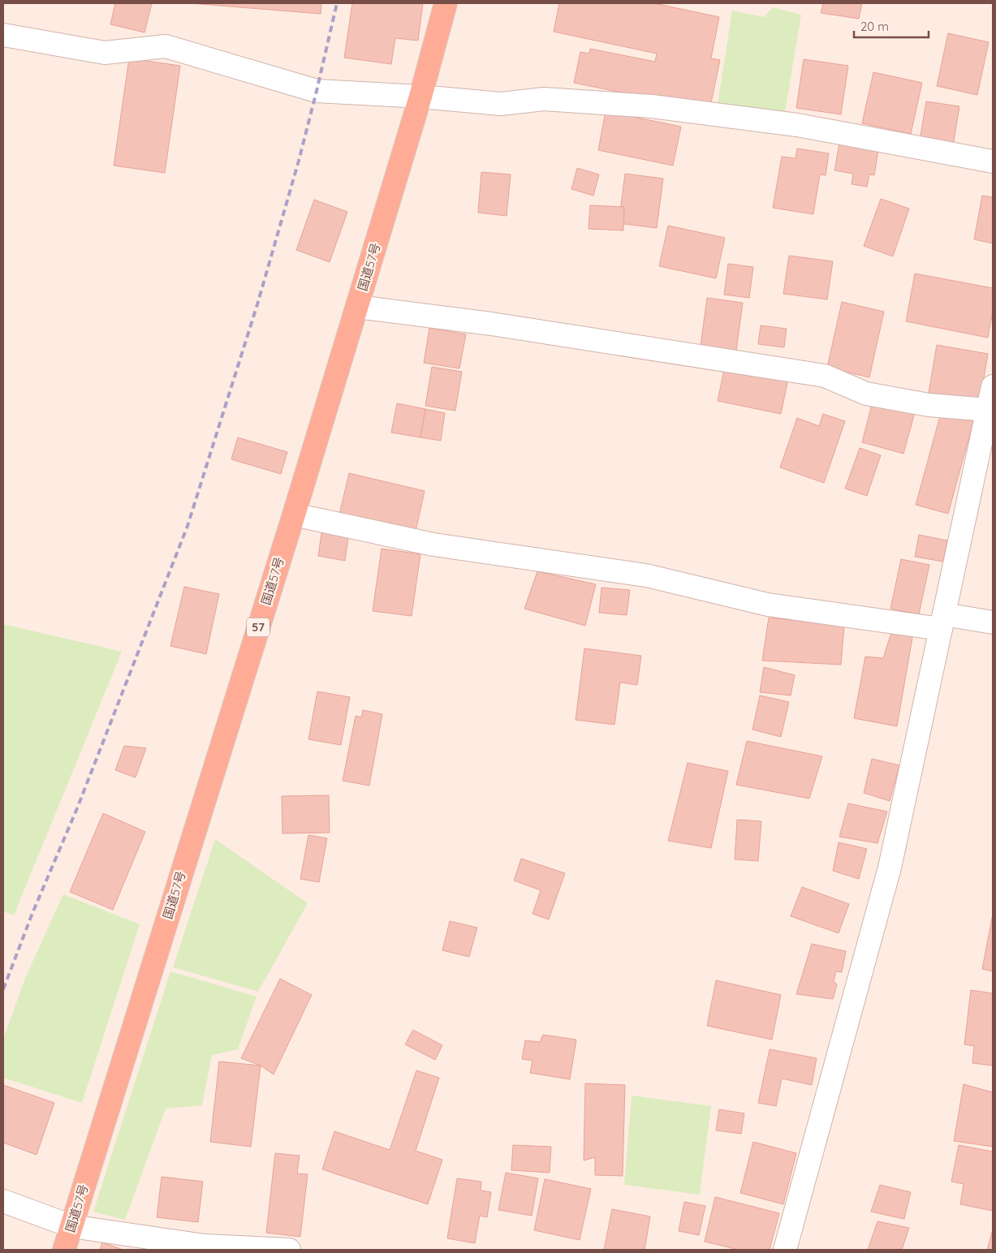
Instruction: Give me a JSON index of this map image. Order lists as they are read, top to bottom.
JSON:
{
  "streets": {
    "highway": ["国道57号", "57"]
  },
  "scale_bar": "20 m"
}
